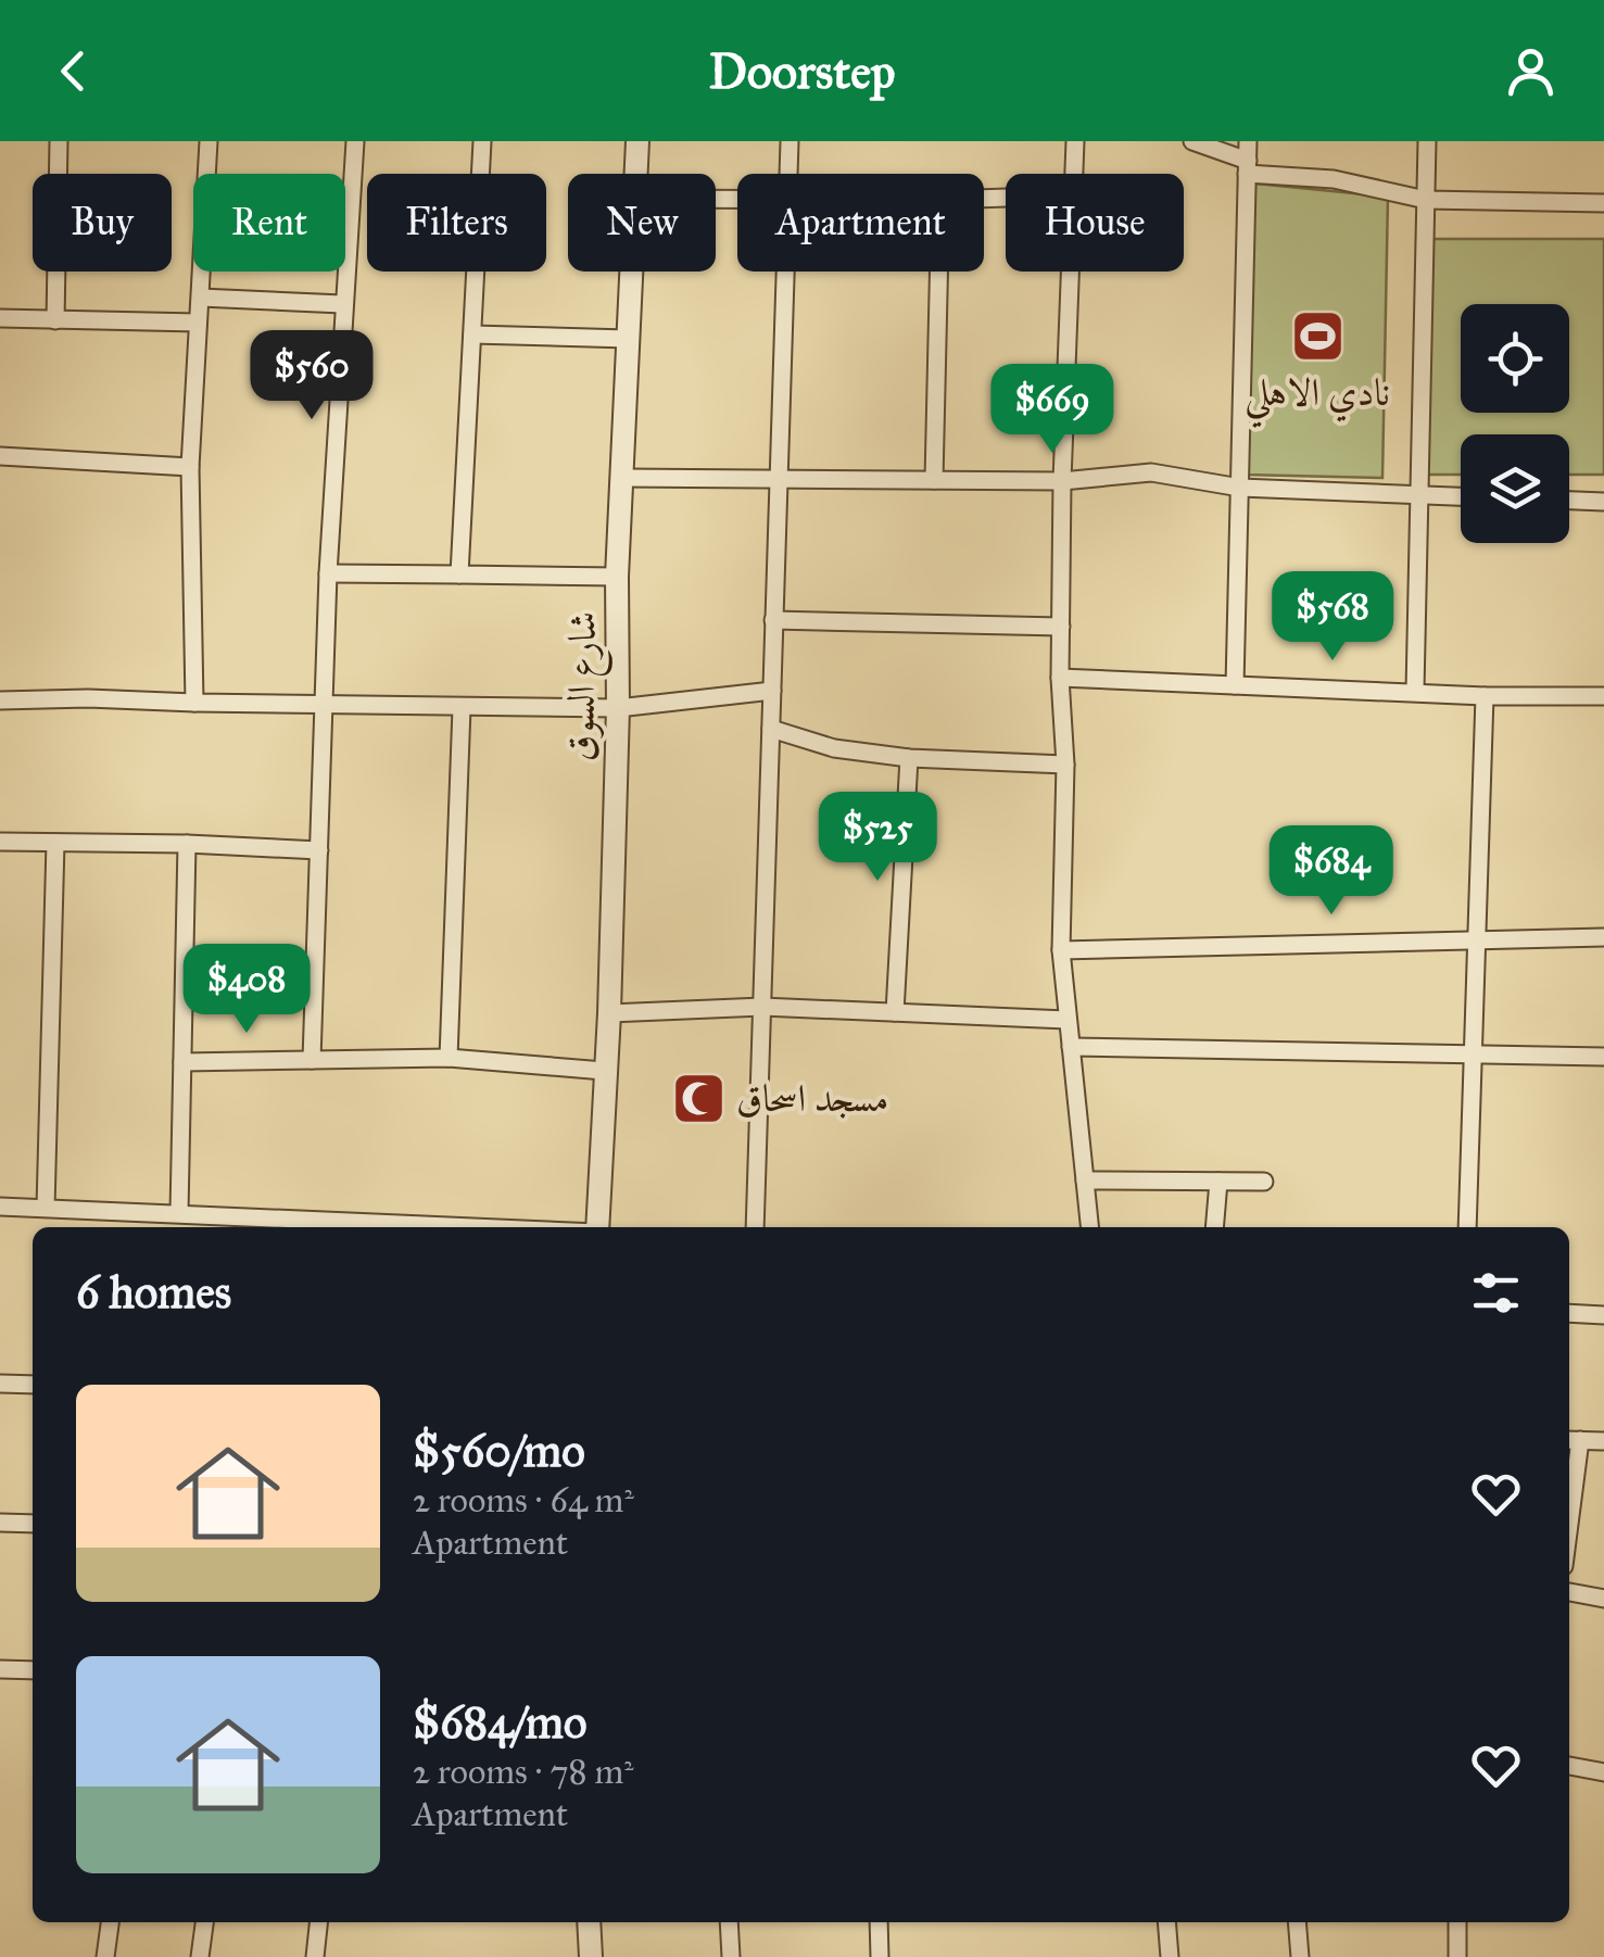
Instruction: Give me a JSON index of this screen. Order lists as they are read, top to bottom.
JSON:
{
  "streets": {
    "street": ["شارع السوق"]
  },
  "places": {
    "sports": ["نادي الاهلي"],
    "mosque": ["مسجد اسحاق"]
  },
  "page": {
    "header": "Doorstep",
    "chip": [
      "Buy",
      "Rent",
      "Filters",
      "New",
      "Apartment",
      "House"
    ],
    "price": [
      "$560",
      "$669",
      "$568",
      "$525",
      "$684",
      "$408"
    ],
    "heading": "6 homes",
    "list": [
      {
        "name": "$560/mo",
        "note": "2 rooms · 64 m² · Apartment"
      },
      {
        "name": "$684/mo",
        "note": "2 rooms · 78 m² · Apartment"
      }
    ]
  }
}
